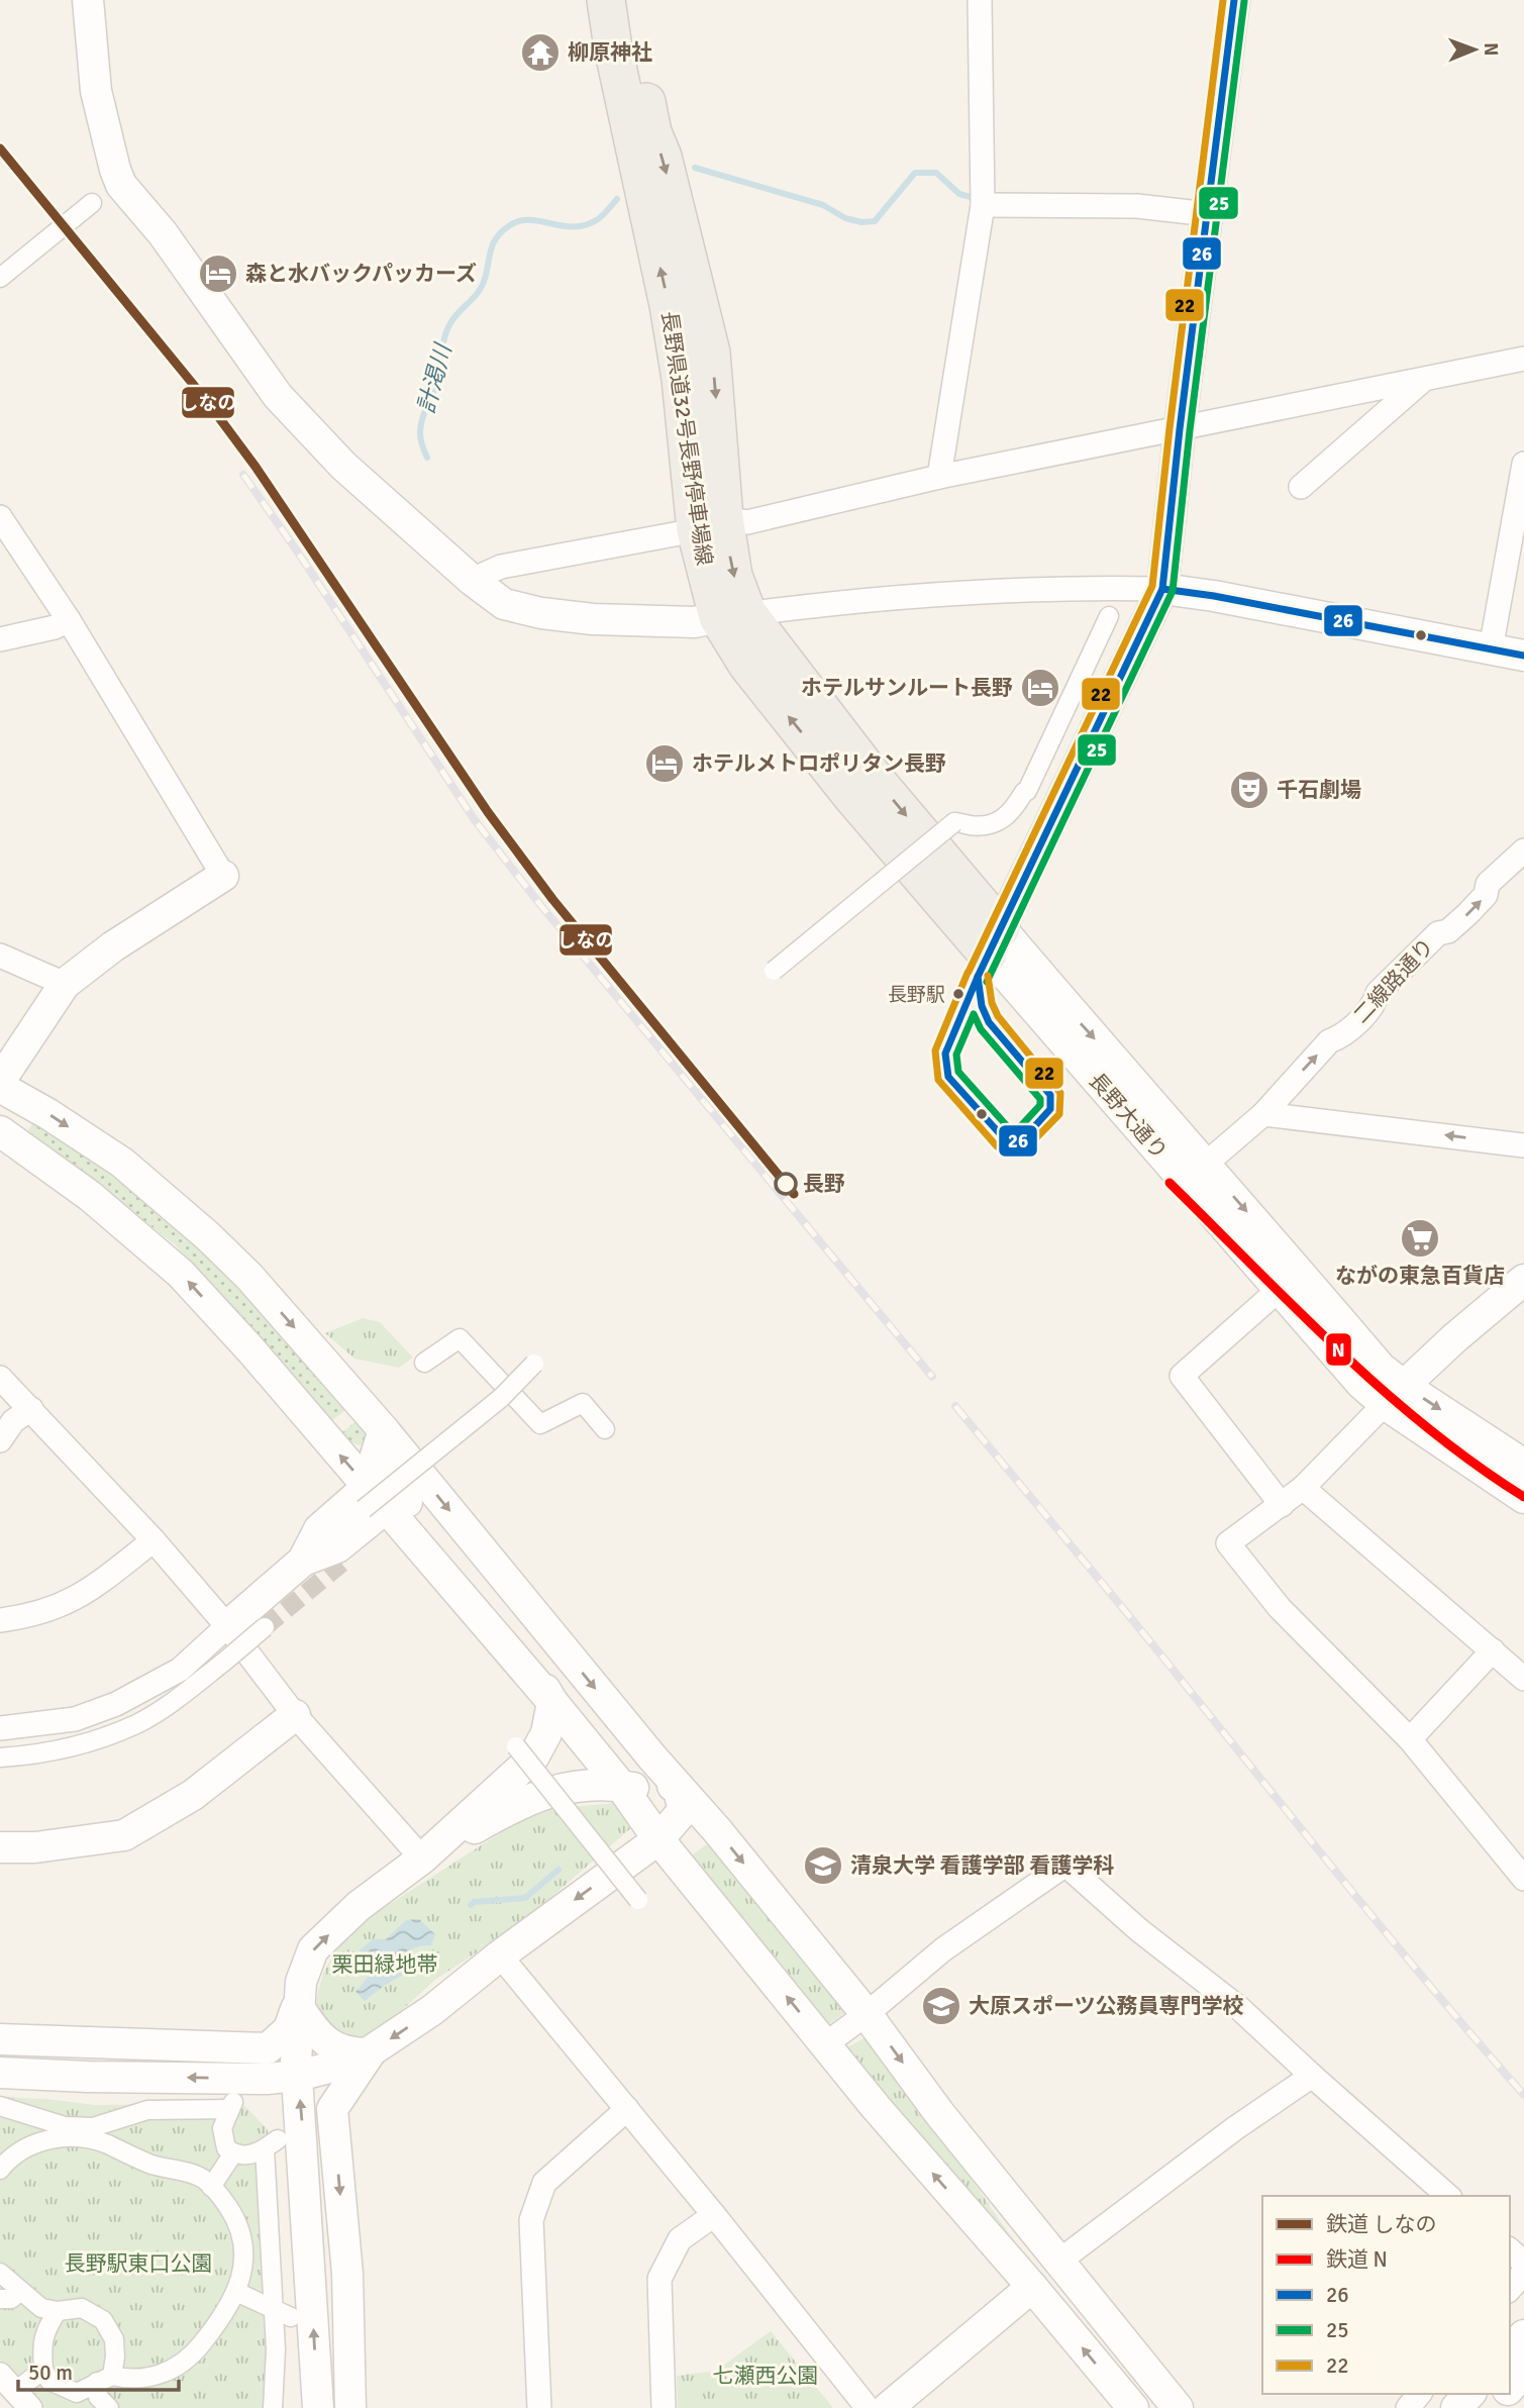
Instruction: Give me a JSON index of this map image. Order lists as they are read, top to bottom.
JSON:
{
  "streets": {
    "main road": ["長野県道32号長野停車場線"],
    "street": ["二線路通り", "長野大通り"]
  },
  "crossings": [
    ["長野県道32号長野停車場線", "長野大通り"],
    ["二線路通り", "長野大通り"]
  ],
  "one_way": ["二線路通り"],
  "water": ["計渇川"],
  "parks": ["栗田緑地帯", "長野駅東口公園", "七瀬西公園"],
  "places": {
    "temple": ["柳原神社"],
    "hotel": ["森と水バックパッカーズ", "ホテルサンルート長野", "ホテルメトロポリタン長野"],
    "theatre": ["千石劇場"],
    "other": ["長野駅", "長野"],
    "supermarket": ["ながの東急百貨店"],
    "school or university": ["清泉大学 看護学部 看護学科", "大原スポーツ公務員専門学校"]
  },
  "lines": [
    "transit line 26",
    "transit line 22",
    "transit line 25",
    "rail line しなの",
    "rail line N"
  ],
  "legend": [
    "鉄道 しなの",
    "鉄道 N",
    "26",
    "25",
    "22"
  ],
  "scale_bar": "50 m",
  "north": "right"
}
